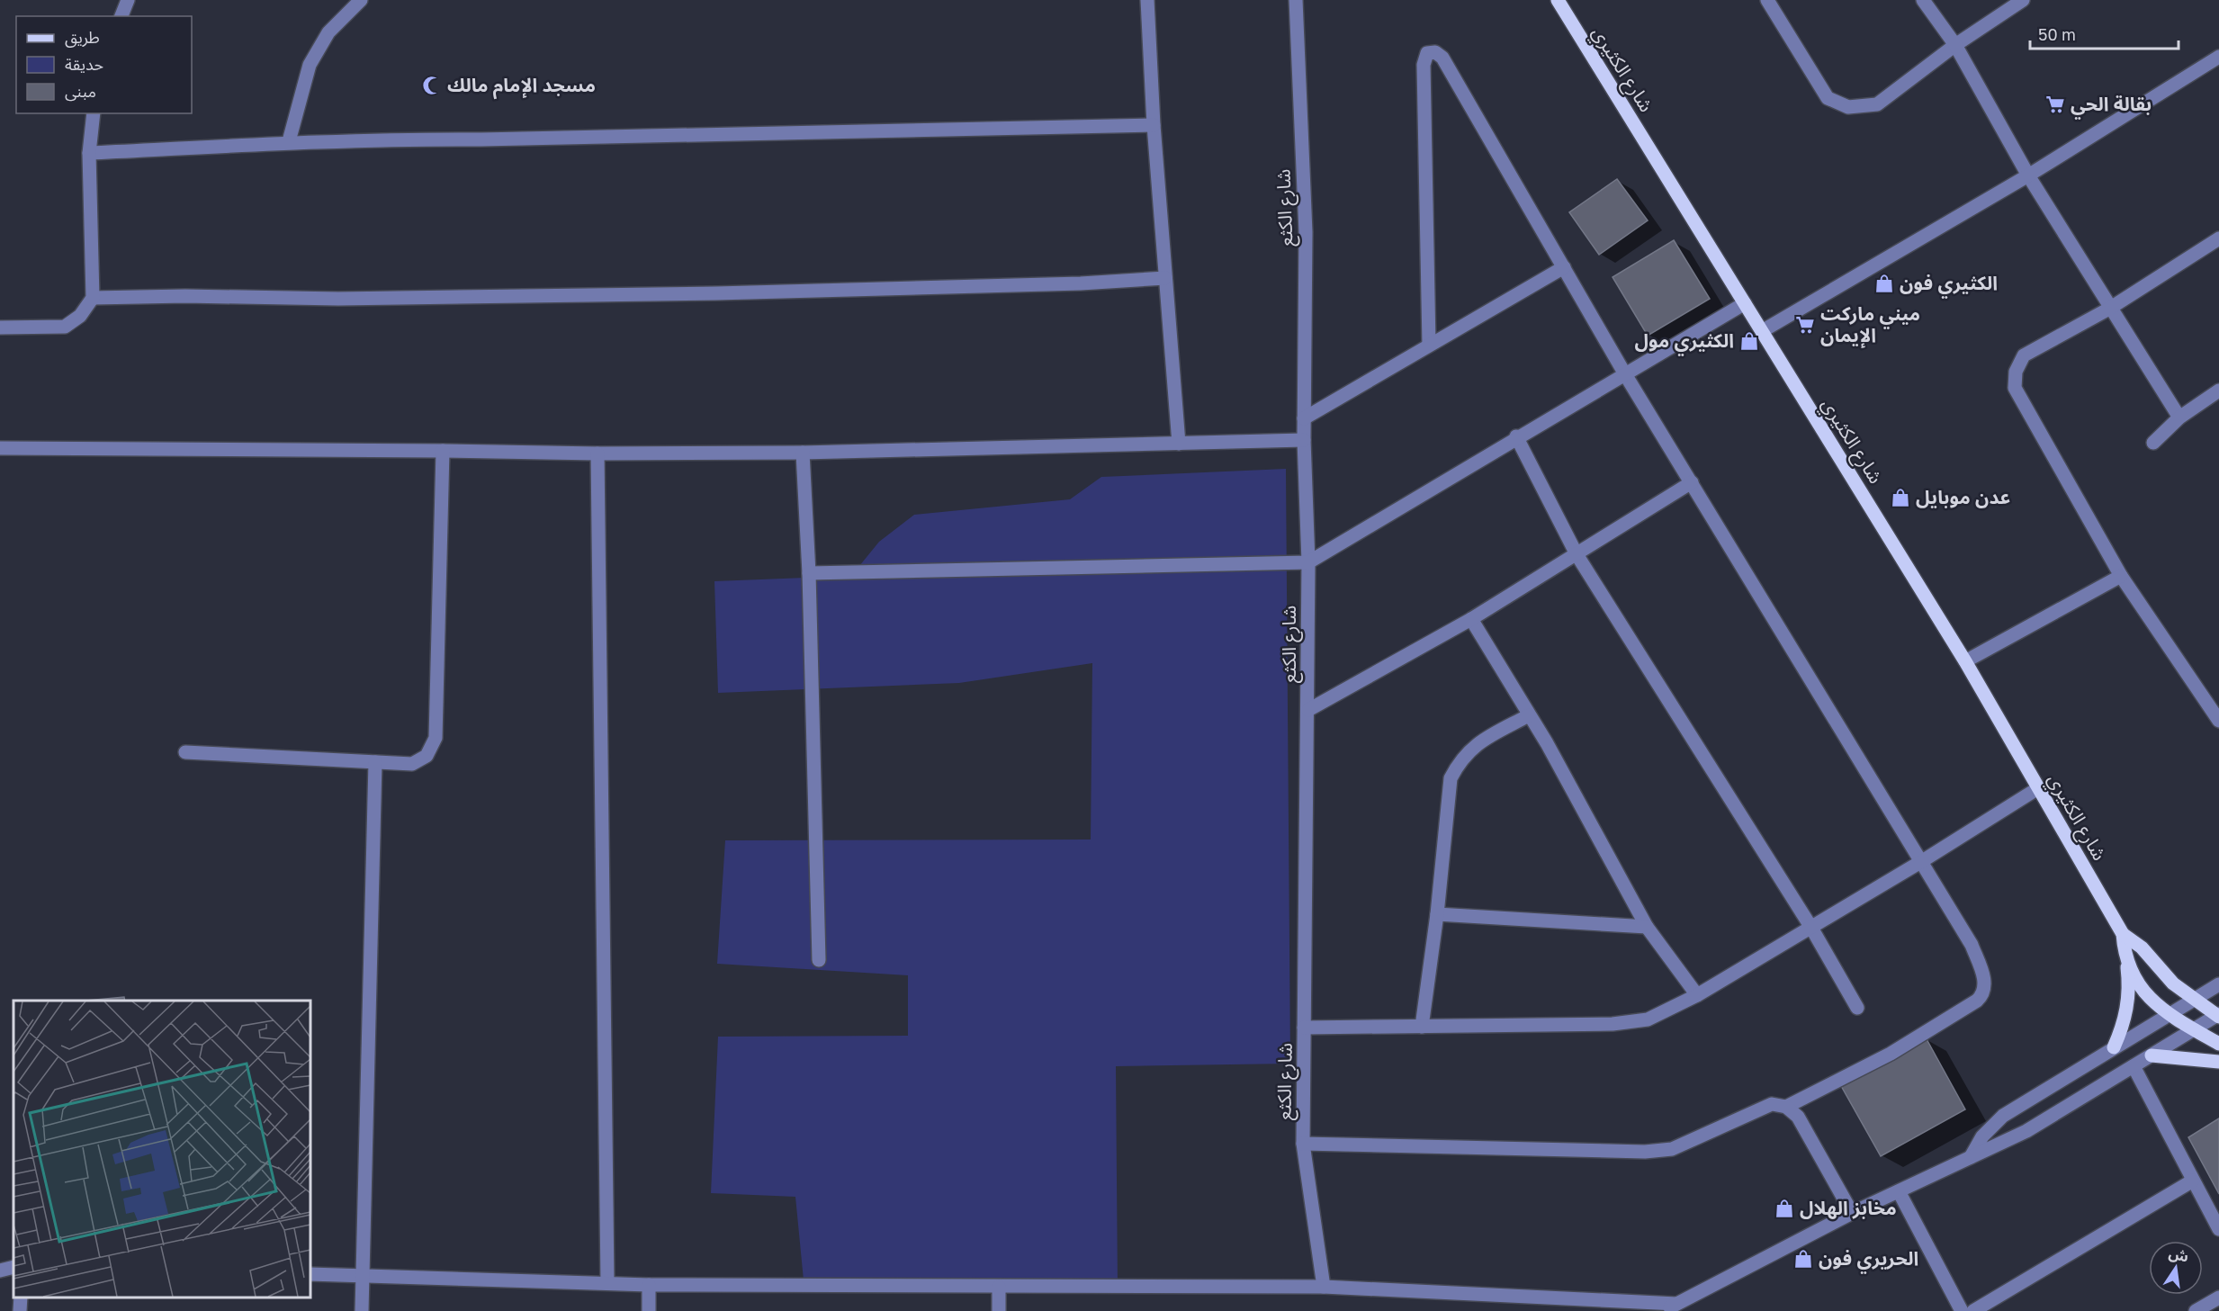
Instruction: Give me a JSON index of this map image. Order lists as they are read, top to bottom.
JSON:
{
  "streets": {
    "main road": ["شارع الكثيري"],
    "street": ["شارع الكثع"]
  },
  "places": {
    "mosque": ["مسجد الإمام مالك"],
    "supermarket": ["بقالة الحي", "ميني ماركت الإيمان"],
    "shop": [
      "الكثيري فون",
      "الكثيري مول",
      "عدن موبايل",
      "مخابز الهلال",
      "الحريري فون"
    ]
  },
  "legend": ["طريق", "حديقة", "مبنى"],
  "scale_bar": "50 m",
  "north": "top"
}
